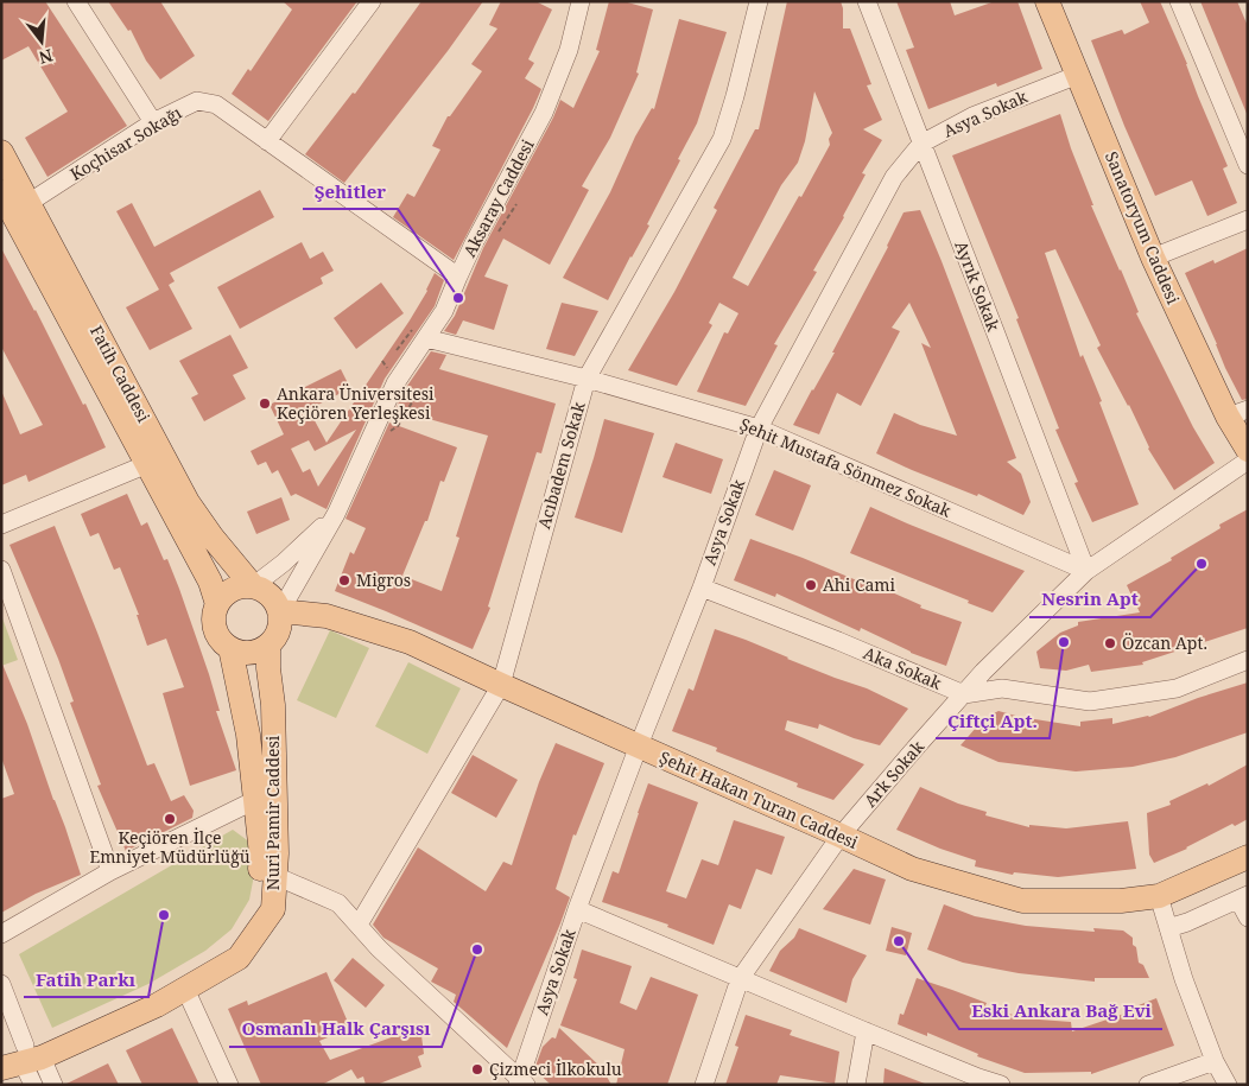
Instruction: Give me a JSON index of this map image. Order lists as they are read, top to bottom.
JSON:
{
  "streets": {
    "main road": [
      "Sanatoryum Caddesi",
      "Fatih Caddesi",
      "Şehit Hakan Turan Caddesi",
      "Nuri Pamir Caddesi"
    ],
    "street": [
      "Asya Sokak",
      "Koçhisar Sokağı",
      "Aksaray Caddesi",
      "Ayrık Sokak",
      "Acıbadem Sokak",
      "Şehit Mustafa Sönmez Sokak",
      "Aka Sokak",
      "Ark Sokak"
    ]
  },
  "crossings": [
    ["Asya Sokak", "Sanatoryum Caddesi"],
    ["Asya Sokak", "Ayrık Sokak"],
    ["Asya Sokak", "Şehit Mustafa Sönmez Sokak"],
    ["Asya Sokak", "Aka Sokak"],
    ["Asya Sokak", "Şehit Hakan Turan Caddesi"],
    ["Koçhisar Sokağı", "Aksaray Caddesi"],
    ["Koçhisar Sokağı", "Fatih Caddesi"],
    ["Aksaray Caddesi", "Fatih Caddesi"],
    ["Aksaray Caddesi", "Şehit Mustafa Sönmez Sokak"],
    ["Aksaray Caddesi", "Şehit Hakan Turan Caddesi"],
    ["Aksaray Caddesi", "Nuri Pamir Caddesi"],
    ["Ayrık Sokak", "Şehit Mustafa Sönmez Sokak"],
    ["Ayrık Sokak", "Ark Sokak"],
    ["Fatih Caddesi", "Şehit Hakan Turan Caddesi"],
    ["Fatih Caddesi", "Nuri Pamir Caddesi"],
    ["Acıbadem Sokak", "Şehit Mustafa Sönmez Sokak"],
    ["Acıbadem Sokak", "Şehit Hakan Turan Caddesi"],
    ["Şehit Mustafa Sönmez Sokak", "Ark Sokak"],
    ["Aka Sokak", "Ark Sokak"],
    ["Ark Sokak", "Şehit Hakan Turan Caddesi"],
    ["Şehit Hakan Turan Caddesi", "Nuri Pamir Caddesi"]
  ],
  "places": [
    "Şehitler",
    "Ankara Üniversitesi Keçiören Yerleşkesi",
    "Nesrin Apt",
    "Migros",
    "Ahi Cami",
    "Çiftçi Apt.",
    "Özcan Apt.",
    "Keçiören İlçe Emniyet Müdürlüğü",
    "Fatih Parkı",
    "Eski Ankara Bağ Evi",
    "Osmanlı Halk Çarşısı",
    "Çizmeci İlkokulu"
  ],
  "north": "bottom"
}
